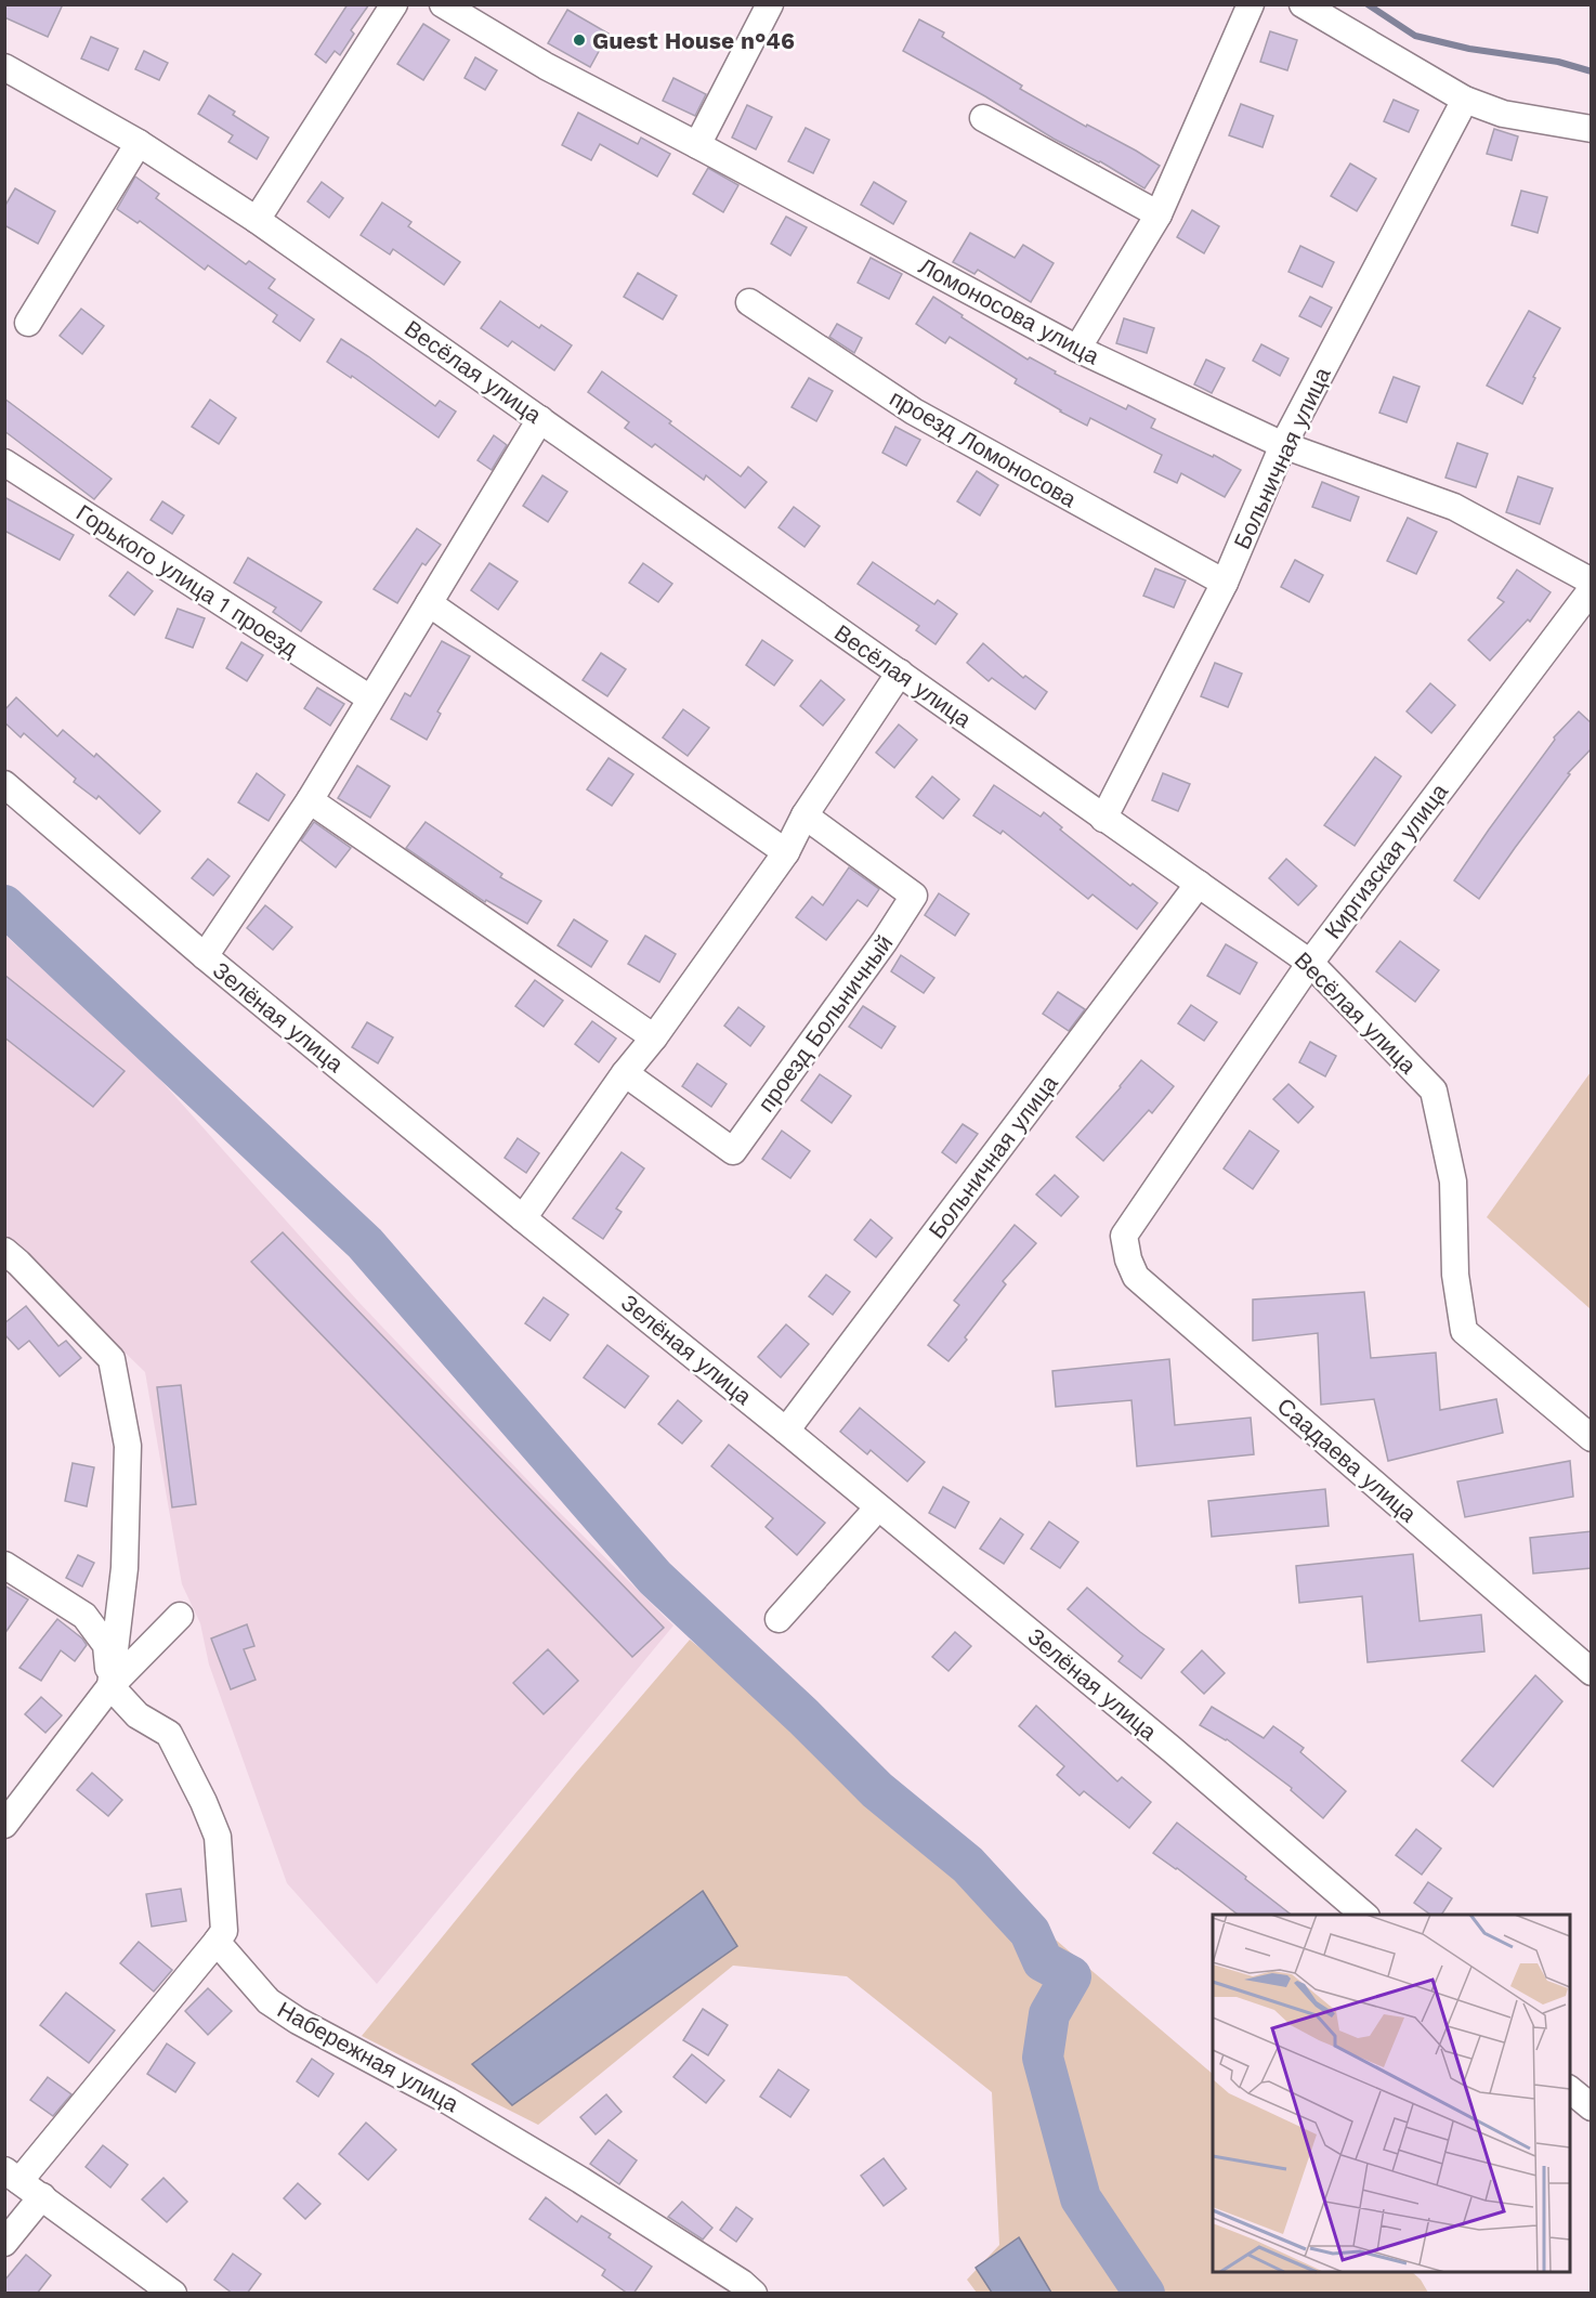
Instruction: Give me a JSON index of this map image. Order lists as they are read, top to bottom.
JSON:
{
  "streets": {
    "street": [
      "Ломоносова улица",
      "Весёлая улица",
      "проезд Ломоносова",
      "Больничная улица",
      "Горького улица 1 проезд",
      "Киргизская улица",
      "Зелёная улица",
      "проезд Больничный",
      "Саадаева улица",
      "Набережная улица"
    ]
  },
  "crossings": [
    ["Ломоносова улица", "Больничная улица"],
    ["Весёлая улица", "Больничная улица"],
    ["Весёлая улица", "Киргизская улица"],
    ["проезд Ломоносова", "Больничная улица"],
    ["Больничная улица", "Зелёная улица"],
    ["Киргизская улица", "Саадаева улица"]
  ],
  "places": ["Guest House n°46"]
}
